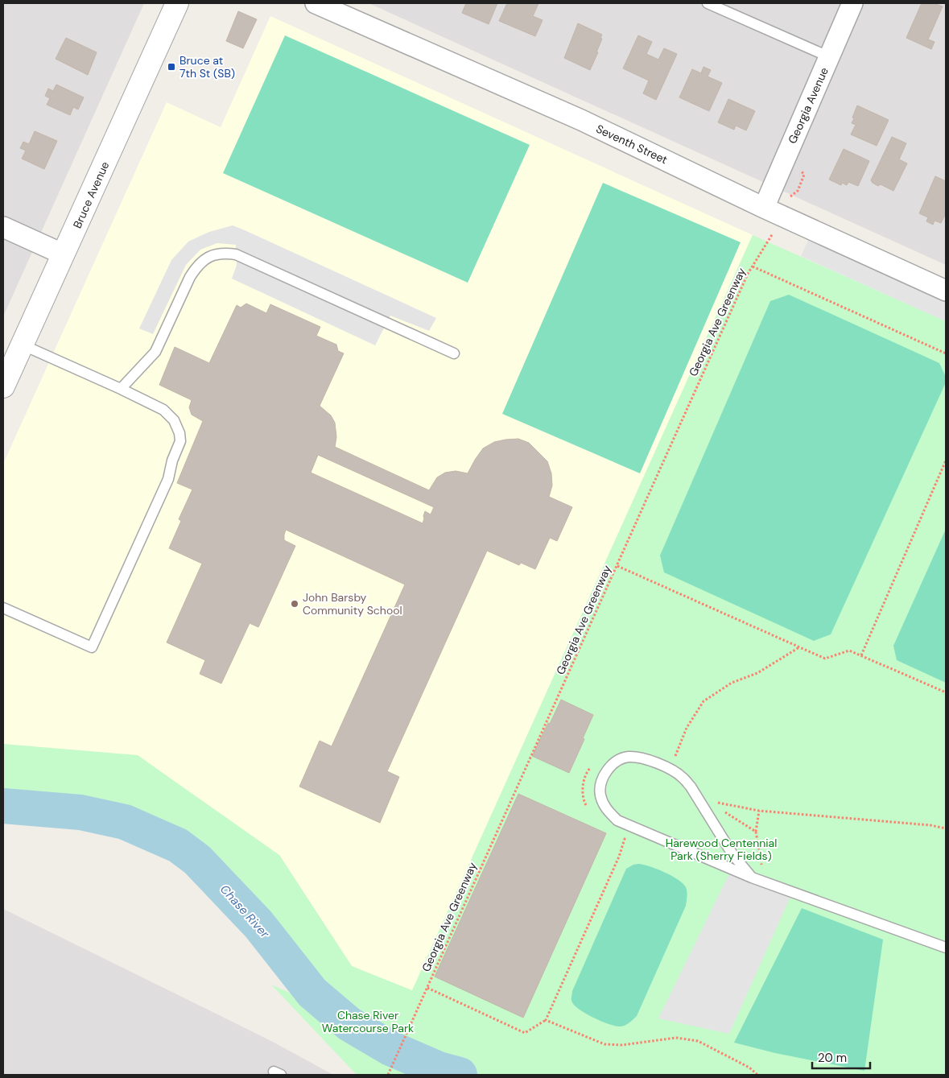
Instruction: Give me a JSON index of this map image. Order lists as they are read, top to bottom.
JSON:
{
  "streets": {
    "street": ["Georgia Avenue", "Seventh Street", "Bruce Avenue"],
    "path": ["Georgia Ave Greenway"]
  },
  "crossings": [
    ["Georgia Avenue", "Seventh Street"]
  ],
  "water": ["Chase River"],
  "parks": ["Harewood Centennial Park (Sherry Fields)", "Chase River Watercourse Park"],
  "places": {
    "transit": ["Bruce at 7th St (SB)"],
    "other": ["John Barsby Community School"]
  },
  "scale_bar": "20 m"
}
